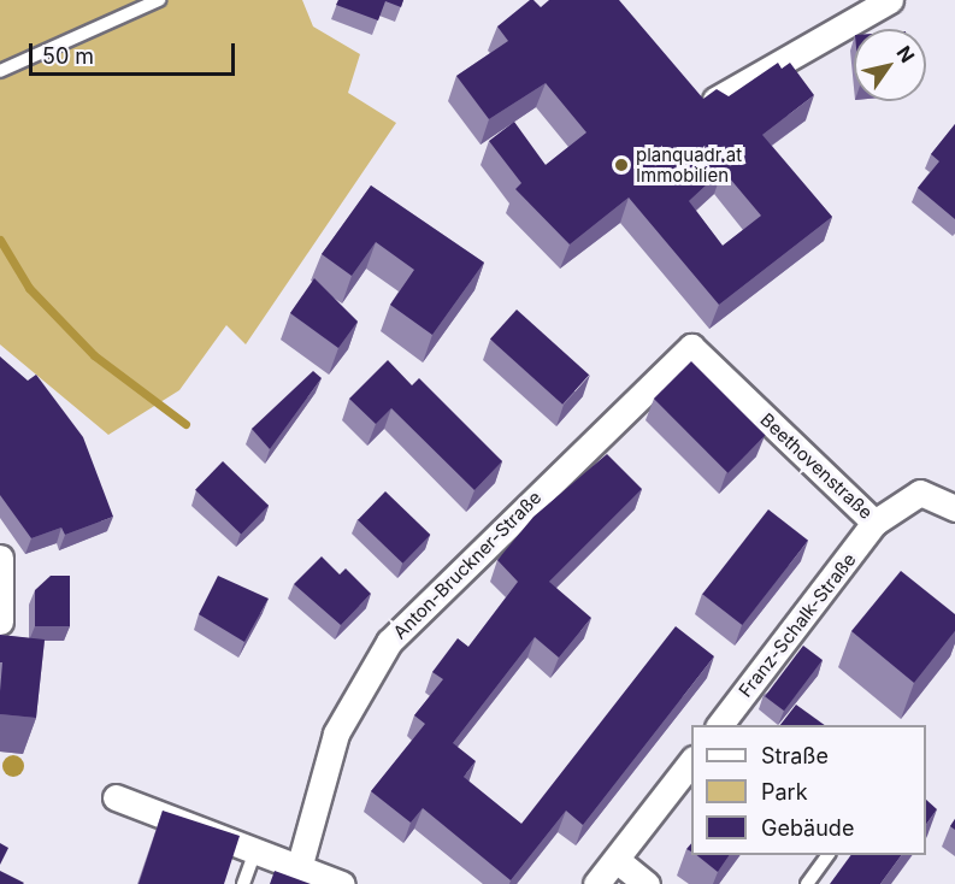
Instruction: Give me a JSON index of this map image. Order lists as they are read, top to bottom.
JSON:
{
  "streets": {
    "street": ["Beethovenstraße", "Anton-Bruckner-Straße", "Franz-Schalk-Straße"]
  },
  "crossings": [
    ["Beethovenstraße", "Anton-Bruckner-Straße"],
    ["Beethovenstraße", "Franz-Schalk-Straße"]
  ],
  "places": ["planquadr.at Immobilien"],
  "legend": ["Straße", "Park", "Gebäude"],
  "scale_bar": "50 m",
  "north": "top right"
}
